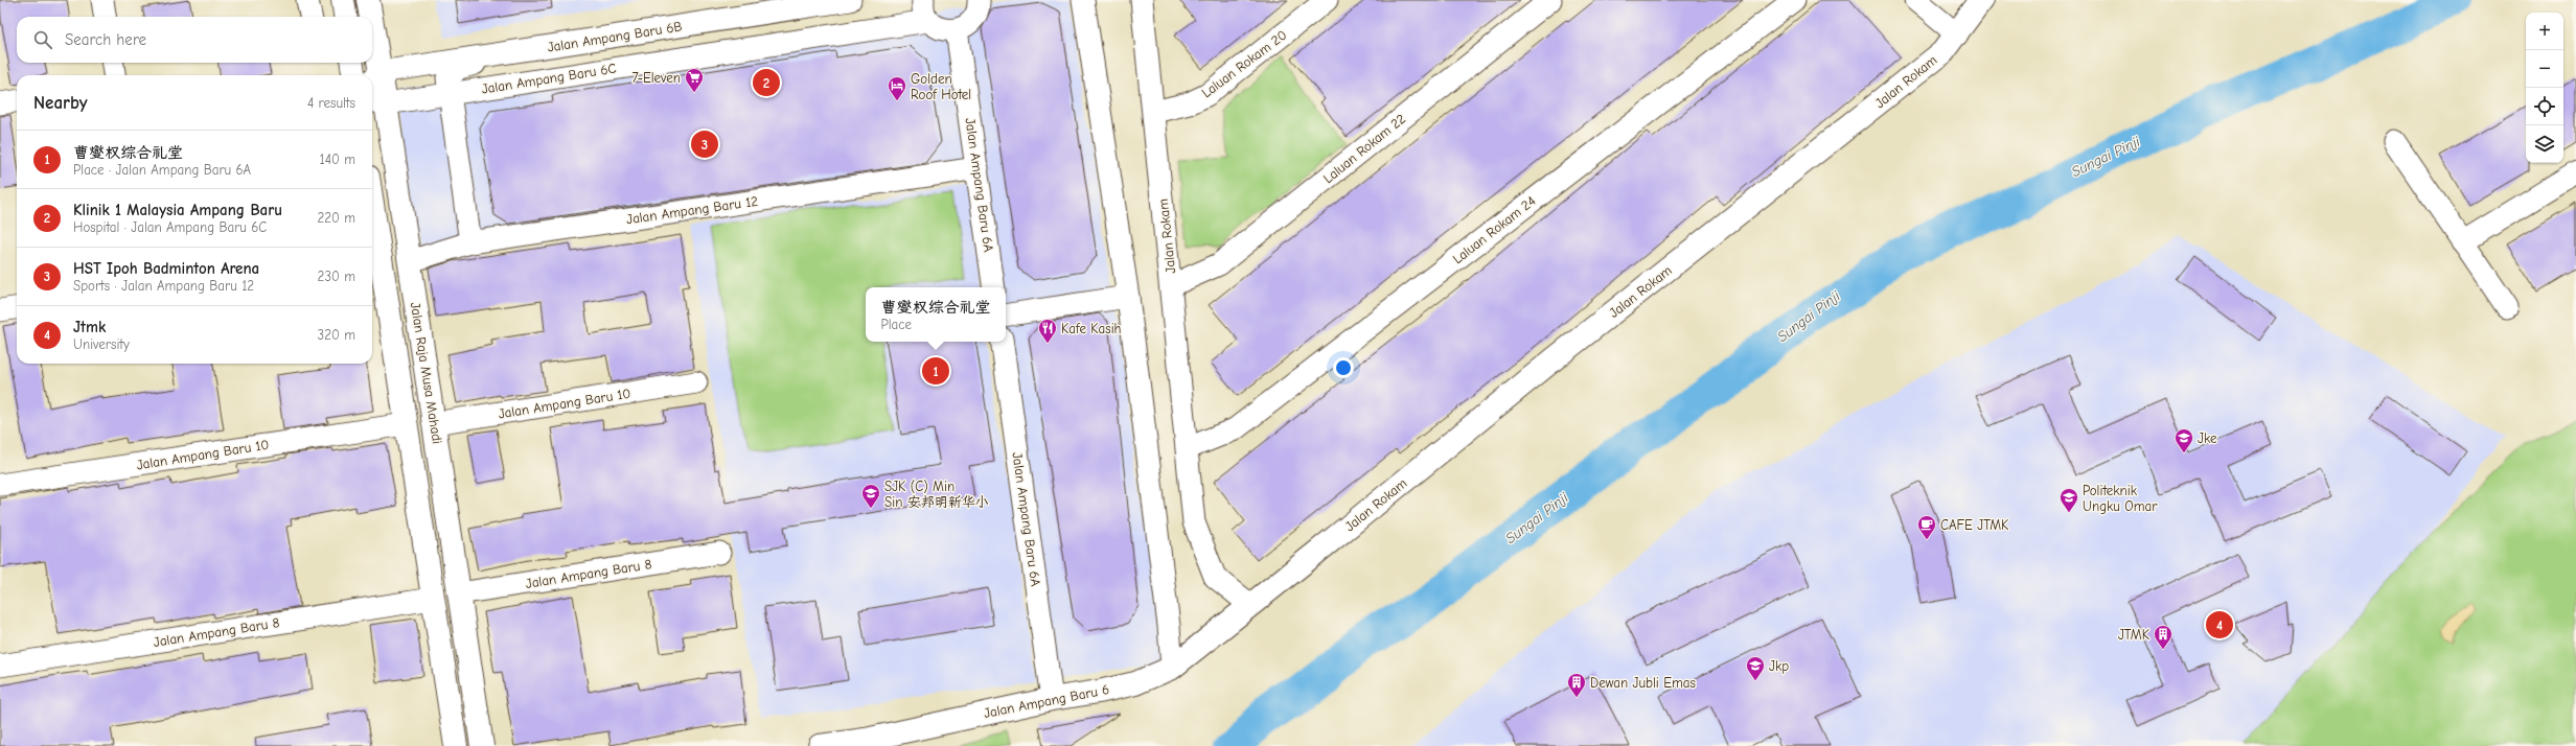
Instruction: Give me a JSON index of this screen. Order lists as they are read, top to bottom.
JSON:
{
  "streets": {
    "main road": ["Jalan Rokam", "Jalan Raja Musa Mahadi", "Jalan Ampang Baru 6"],
    "street": [
      "Jalan Ampang Baru 6B",
      "Laluan Rokam 20",
      "Jalan Ampang Baru 6C",
      "Laluan Rokam 22",
      "Jalan Ampang Baru 6A",
      "Jalan Ampang Baru 12",
      "Laluan Rokam 24",
      "Jalan Ampang Baru 10",
      "Jalan Ampang Baru 8"
    ]
  },
  "crossings": [
    ["Jalan Ampang Baru 6B", "Jalan Raja Musa Mahadi"],
    ["Laluan Rokam 20", "Jalan Rokam"],
    ["Jalan Ampang Baru 6C", "Jalan Raja Musa Mahadi"],
    ["Jalan Rokam", "Laluan Rokam 22"],
    ["Jalan Rokam", "Laluan Rokam 24"],
    ["Jalan Rokam", "Jalan Ampang Baru 6"],
    ["Jalan Ampang Baru 6A", "Jalan Ampang Baru 12"],
    ["Jalan Ampang Baru 6A", "Jalan Ampang Baru 6"],
    ["Jalan Ampang Baru 12", "Jalan Raja Musa Mahadi"],
    ["Jalan Raja Musa Mahadi", "Jalan Ampang Baru 10"],
    ["Jalan Raja Musa Mahadi", "Jalan Ampang Baru 8"]
  ],
  "water": ["Sungai Pinji"],
  "places": {
    "supermarket": ["7-Eleven"],
    "hotel": ["Golden Roof Hotel"],
    "restaurant": ["Kafe Kasih"],
    "school or university": [
      "Jke",
      "SJK (C) Min Sin 安邦明新华小",
      "Politeknik Ungku Omar",
      "Jkp"
    ],
    "cafe": ["CAFE JTMK"],
    "building": ["JTMK", "Dewan Jubli Emas"]
  },
  "page": {
    "map_buttons": ["+", "−"],
    "search": "Search here",
    "pins": [
      "2",
      "3",
      "1",
      "4"
    ],
    "heading": ["Nearby", "4 results"],
    "list": [
      {
        "mark": "1",
        "name": "曹燮权综合礼堂",
        "note": "Place · Jalan Ampang Baru 6A",
        "value": "140 m"
      },
      {
        "mark": "2",
        "name": "Klinik 1 Malaysia Ampang Baru",
        "note": "Hospital · Jalan Ampang Baru 6C",
        "value": "220 m"
      },
      {
        "mark": "3",
        "name": "HST Ipoh Badminton Arena",
        "note": "Sports · Jalan Ampang Baru 12",
        "value": "230 m"
      },
      {
        "mark": "4",
        "name": "Jtmk",
        "note": "University",
        "value": "320 m"
      }
    ],
    "popup": ["曹燮权综合礼堂", "Place"]
  }
}
